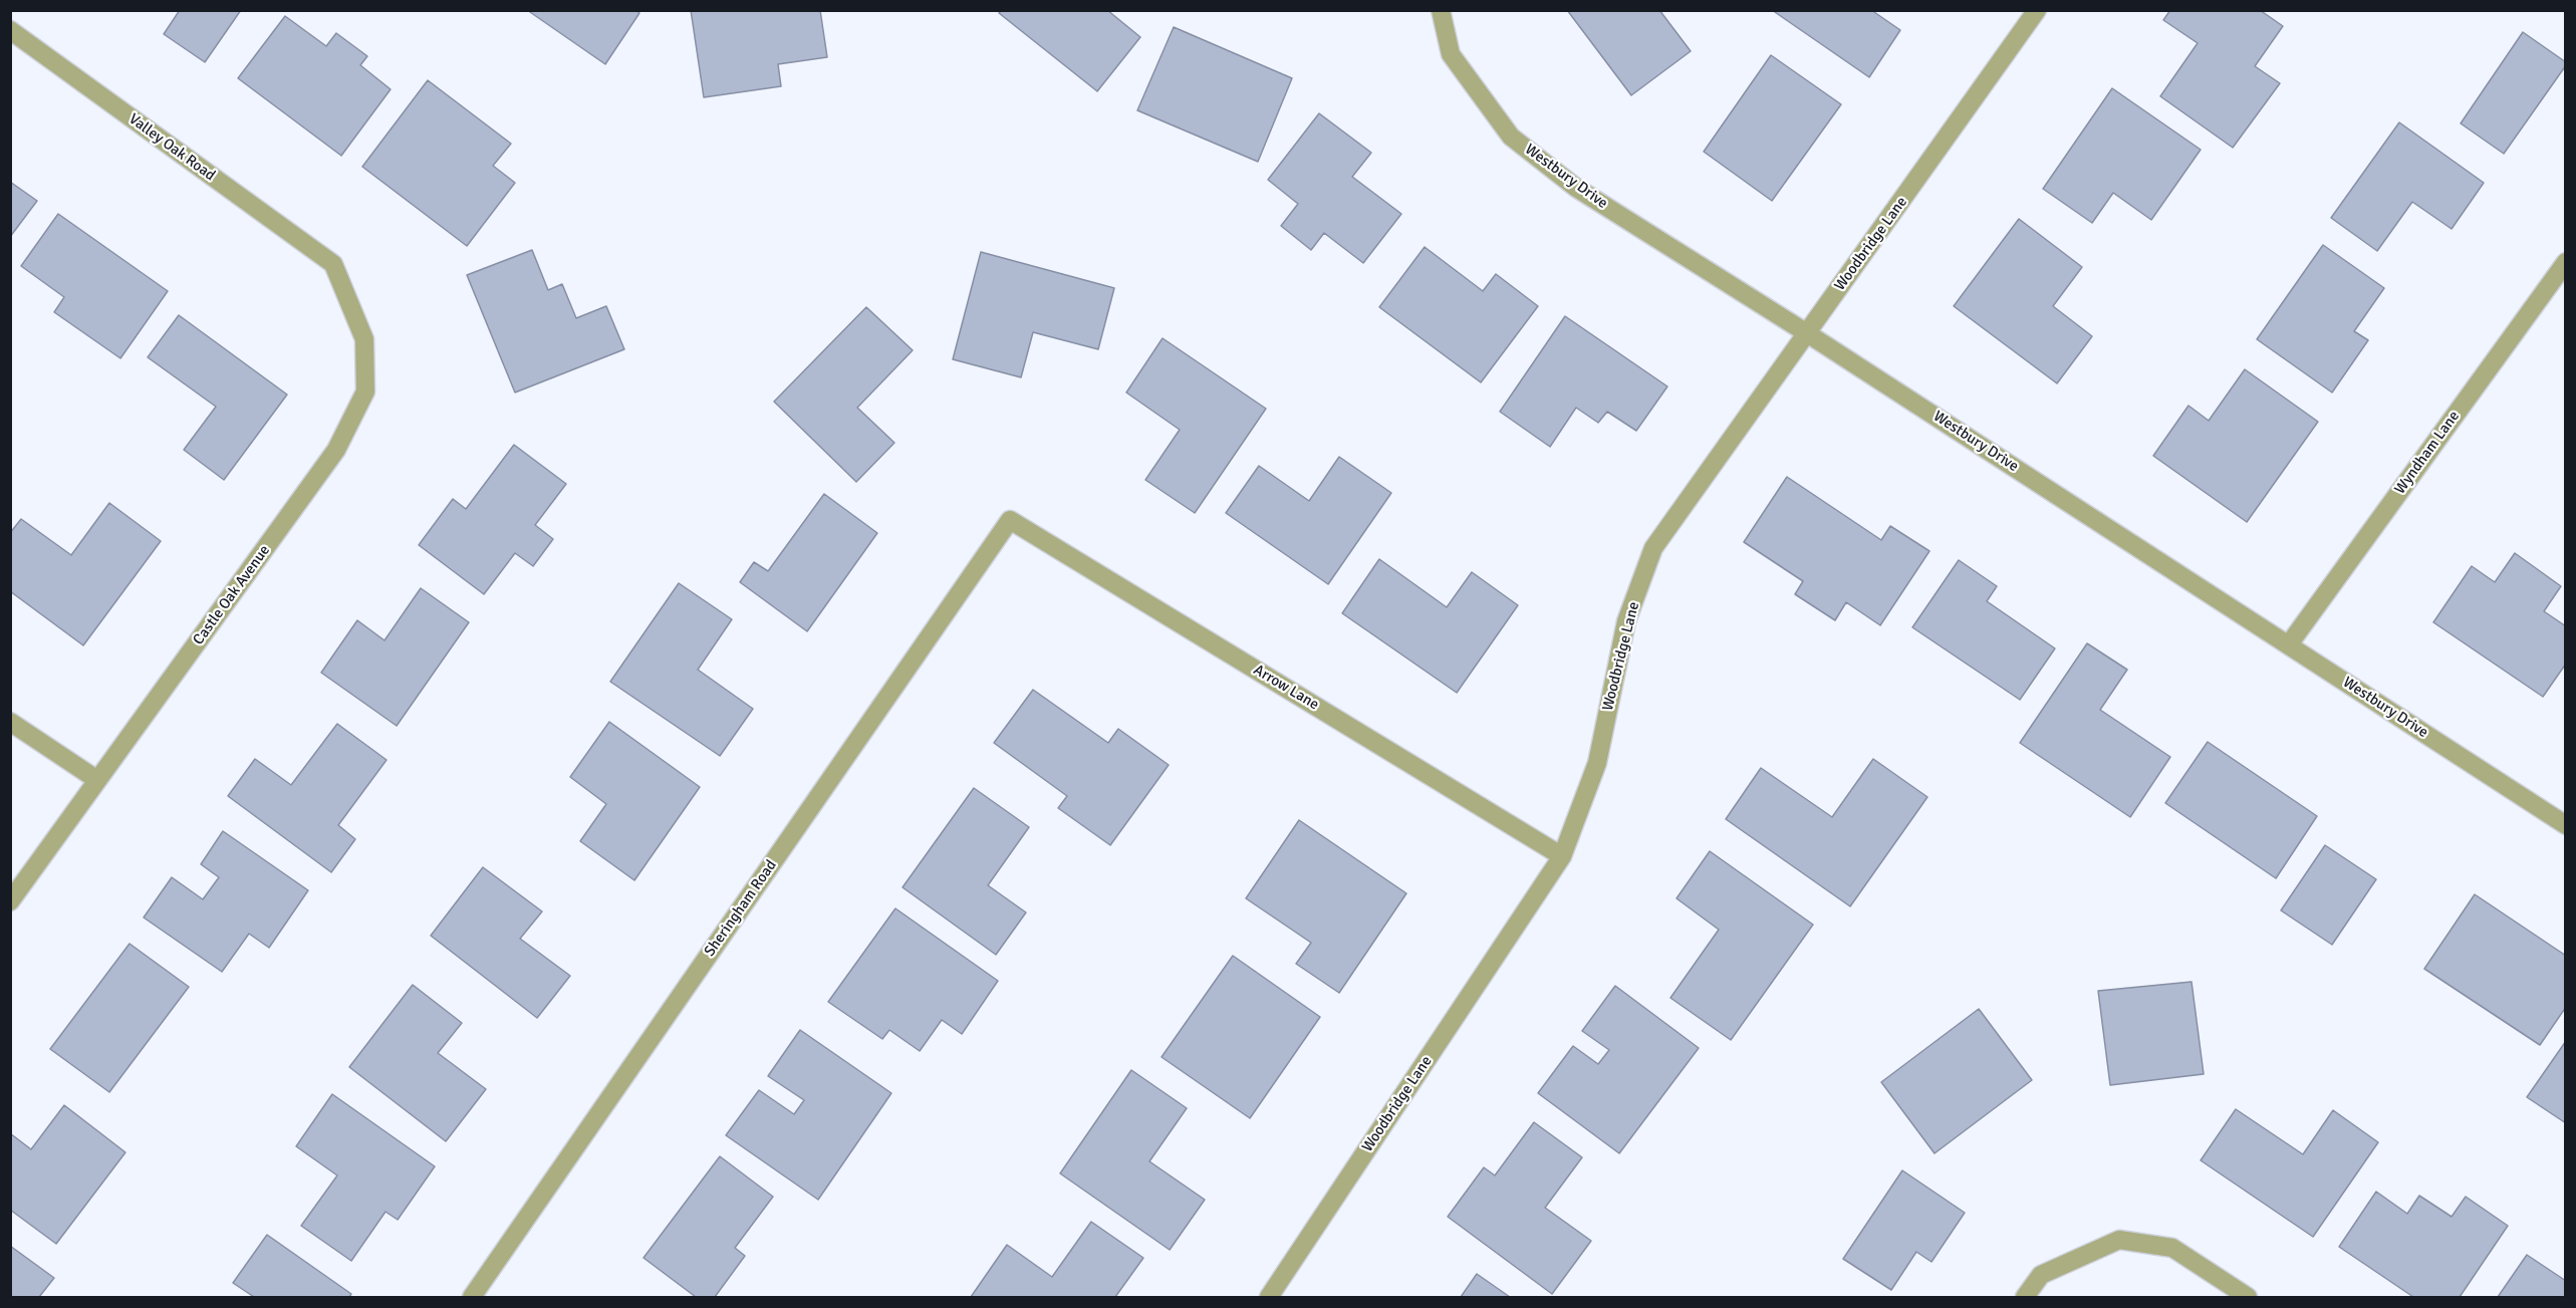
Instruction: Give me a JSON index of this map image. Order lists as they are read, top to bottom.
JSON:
{
  "streets": {
    "street": [
      "Valley Oak Road",
      "Westbury Drive",
      "Woodbridge Lane",
      "Wyndham Lane",
      "Castle Oak Avenue",
      "Arrow Lane",
      "Sheringham Road"
    ]
  },
  "crossings": [
    ["Valley Oak Road", "Castle Oak Avenue"],
    ["Westbury Drive", "Woodbridge Lane"],
    ["Westbury Drive", "Wyndham Lane"],
    ["Woodbridge Lane", "Arrow Lane"],
    ["Arrow Lane", "Sheringham Road"]
  ]
}
